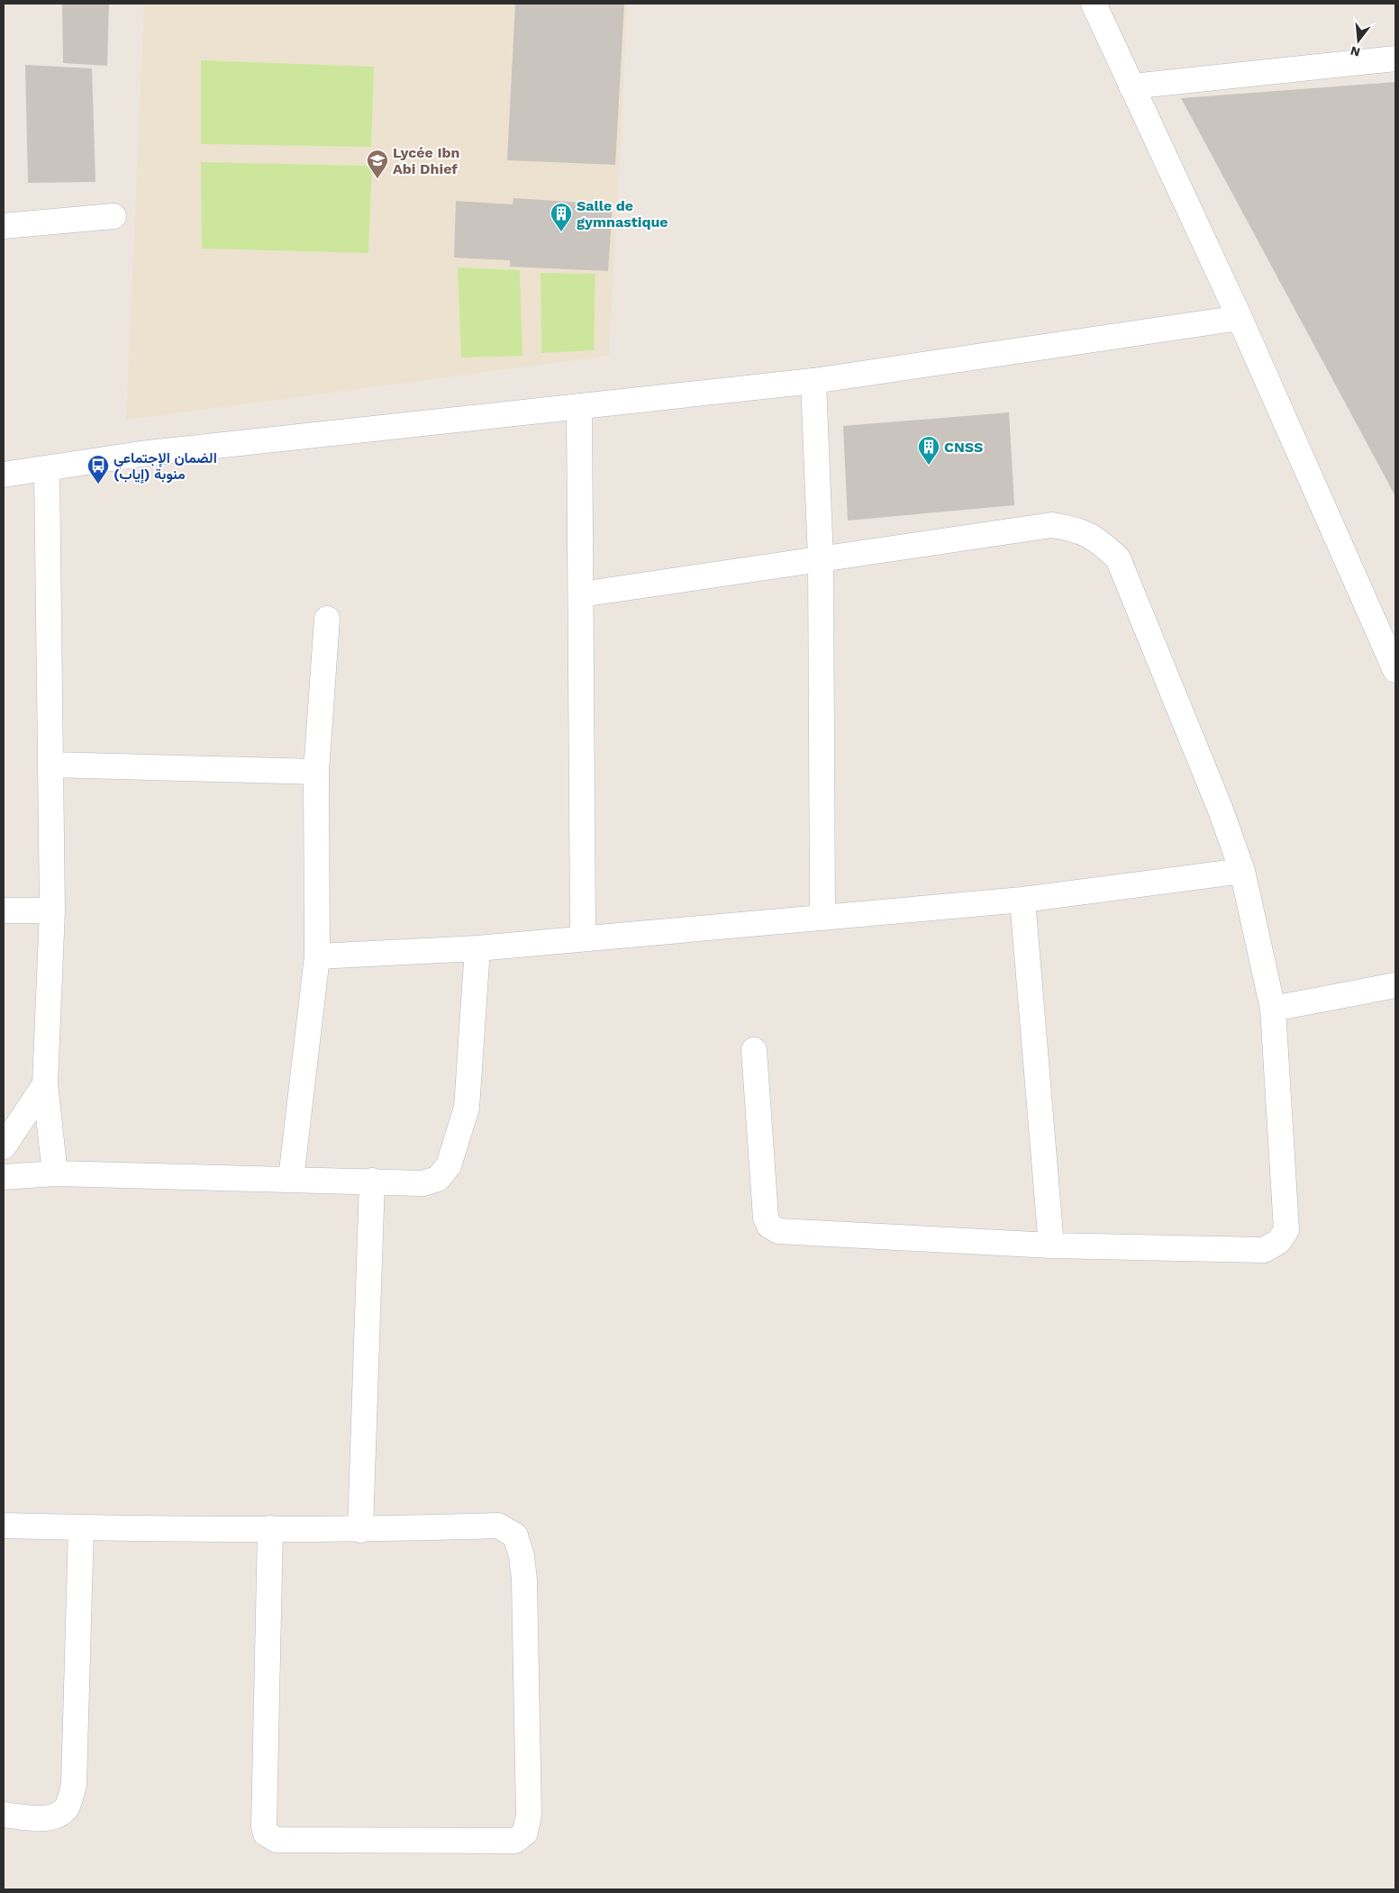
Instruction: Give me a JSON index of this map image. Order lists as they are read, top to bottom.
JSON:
{
  "places": {
    "school or university": ["Lycée Ibn Abi Dhief"],
    "building": ["Salle de gymnastique", "CNSS"],
    "bus stop": ["الضمان الإجتماعي منوبة (إياب)"]
  },
  "north": "bottom"
}
